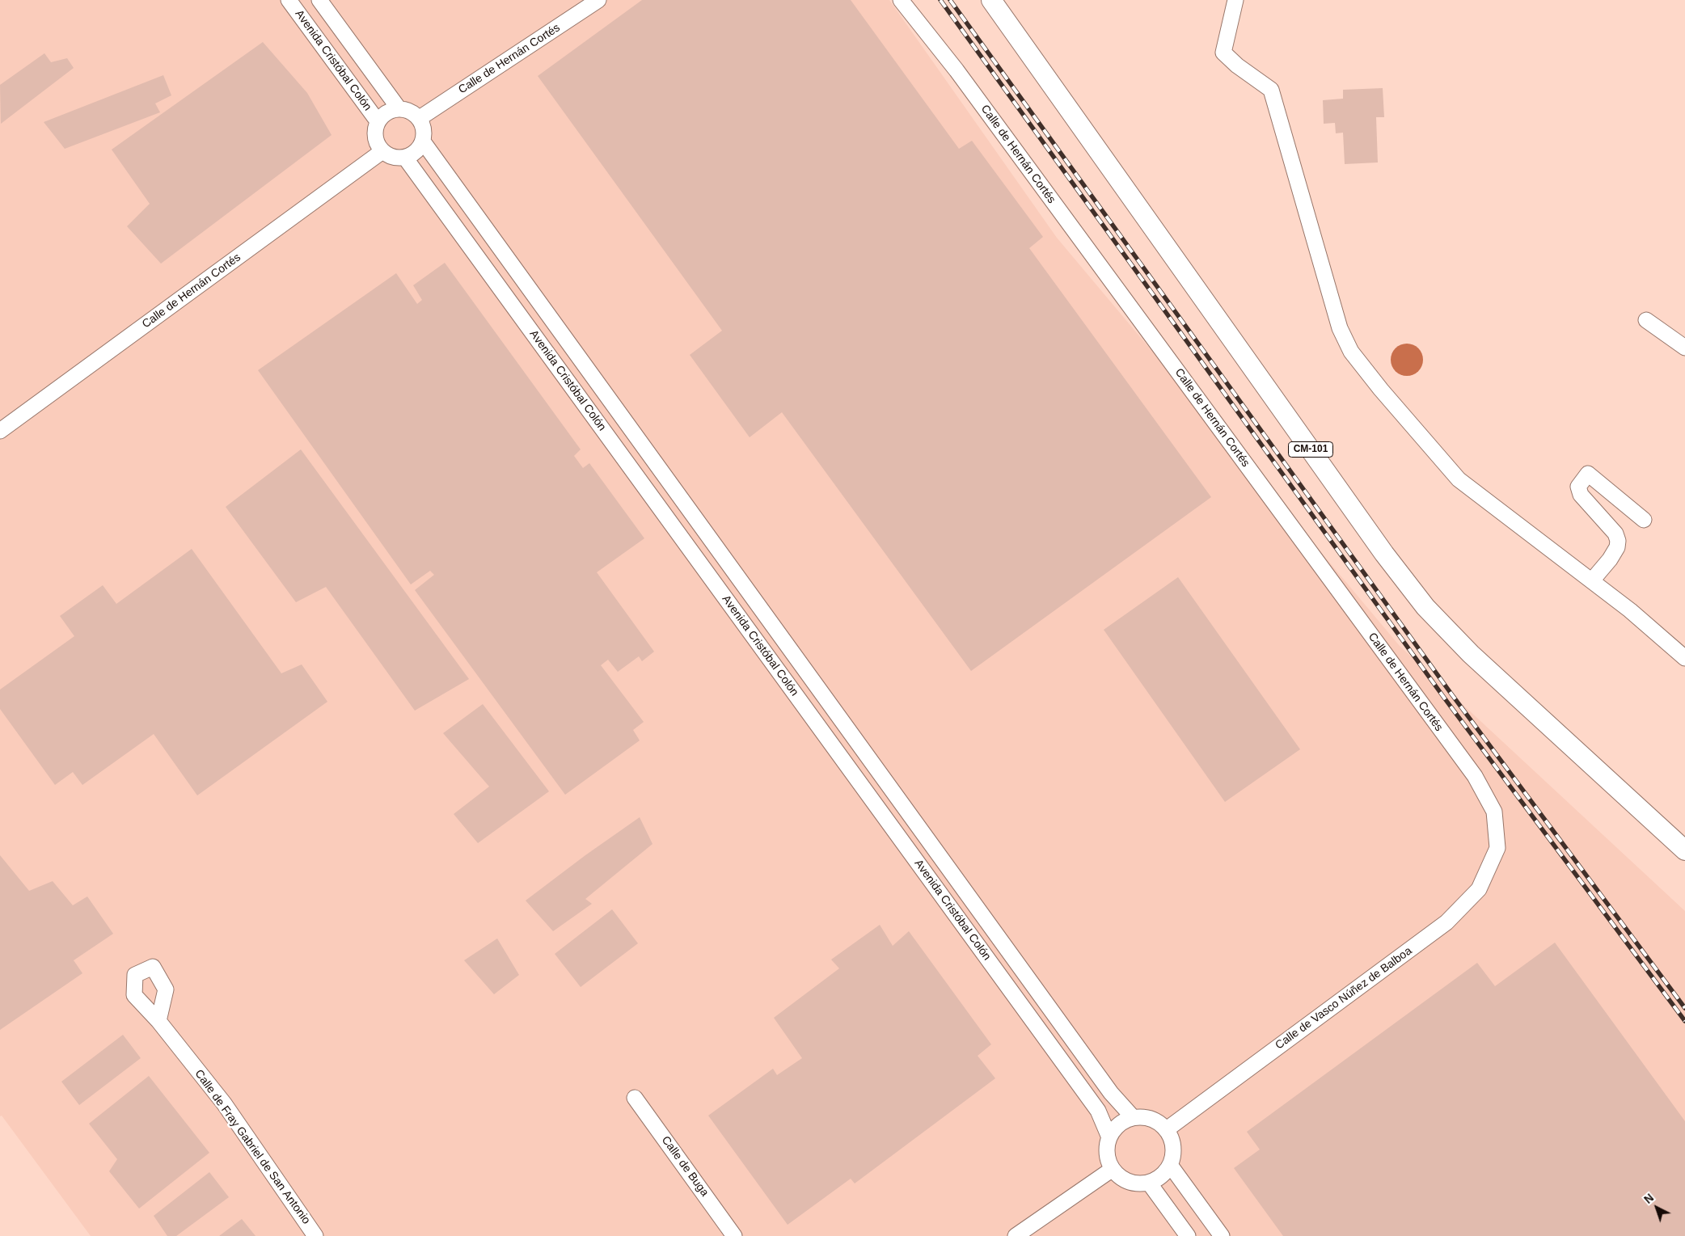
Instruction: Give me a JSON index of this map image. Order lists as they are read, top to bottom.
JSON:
{
  "streets": {
    "main road": ["CM-101"],
    "street": [
      "Calle de Hernán Cortés",
      "Avenida Cristóbal Colón",
      "Calle de Vasco Núñez de Balboa",
      "Calle de Fray Gabriel de San Antonio",
      "Calle de Buga"
    ]
  },
  "crossings": [
    ["Calle de Hernán Cortés", "Avenida Cristóbal Colón"],
    ["Calle de Hernán Cortés", "Calle de Vasco Núñez de Balboa"],
    ["Avenida Cristóbal Colón", "Calle de Vasco Núñez de Balboa"]
  ],
  "north": "top left"
}
